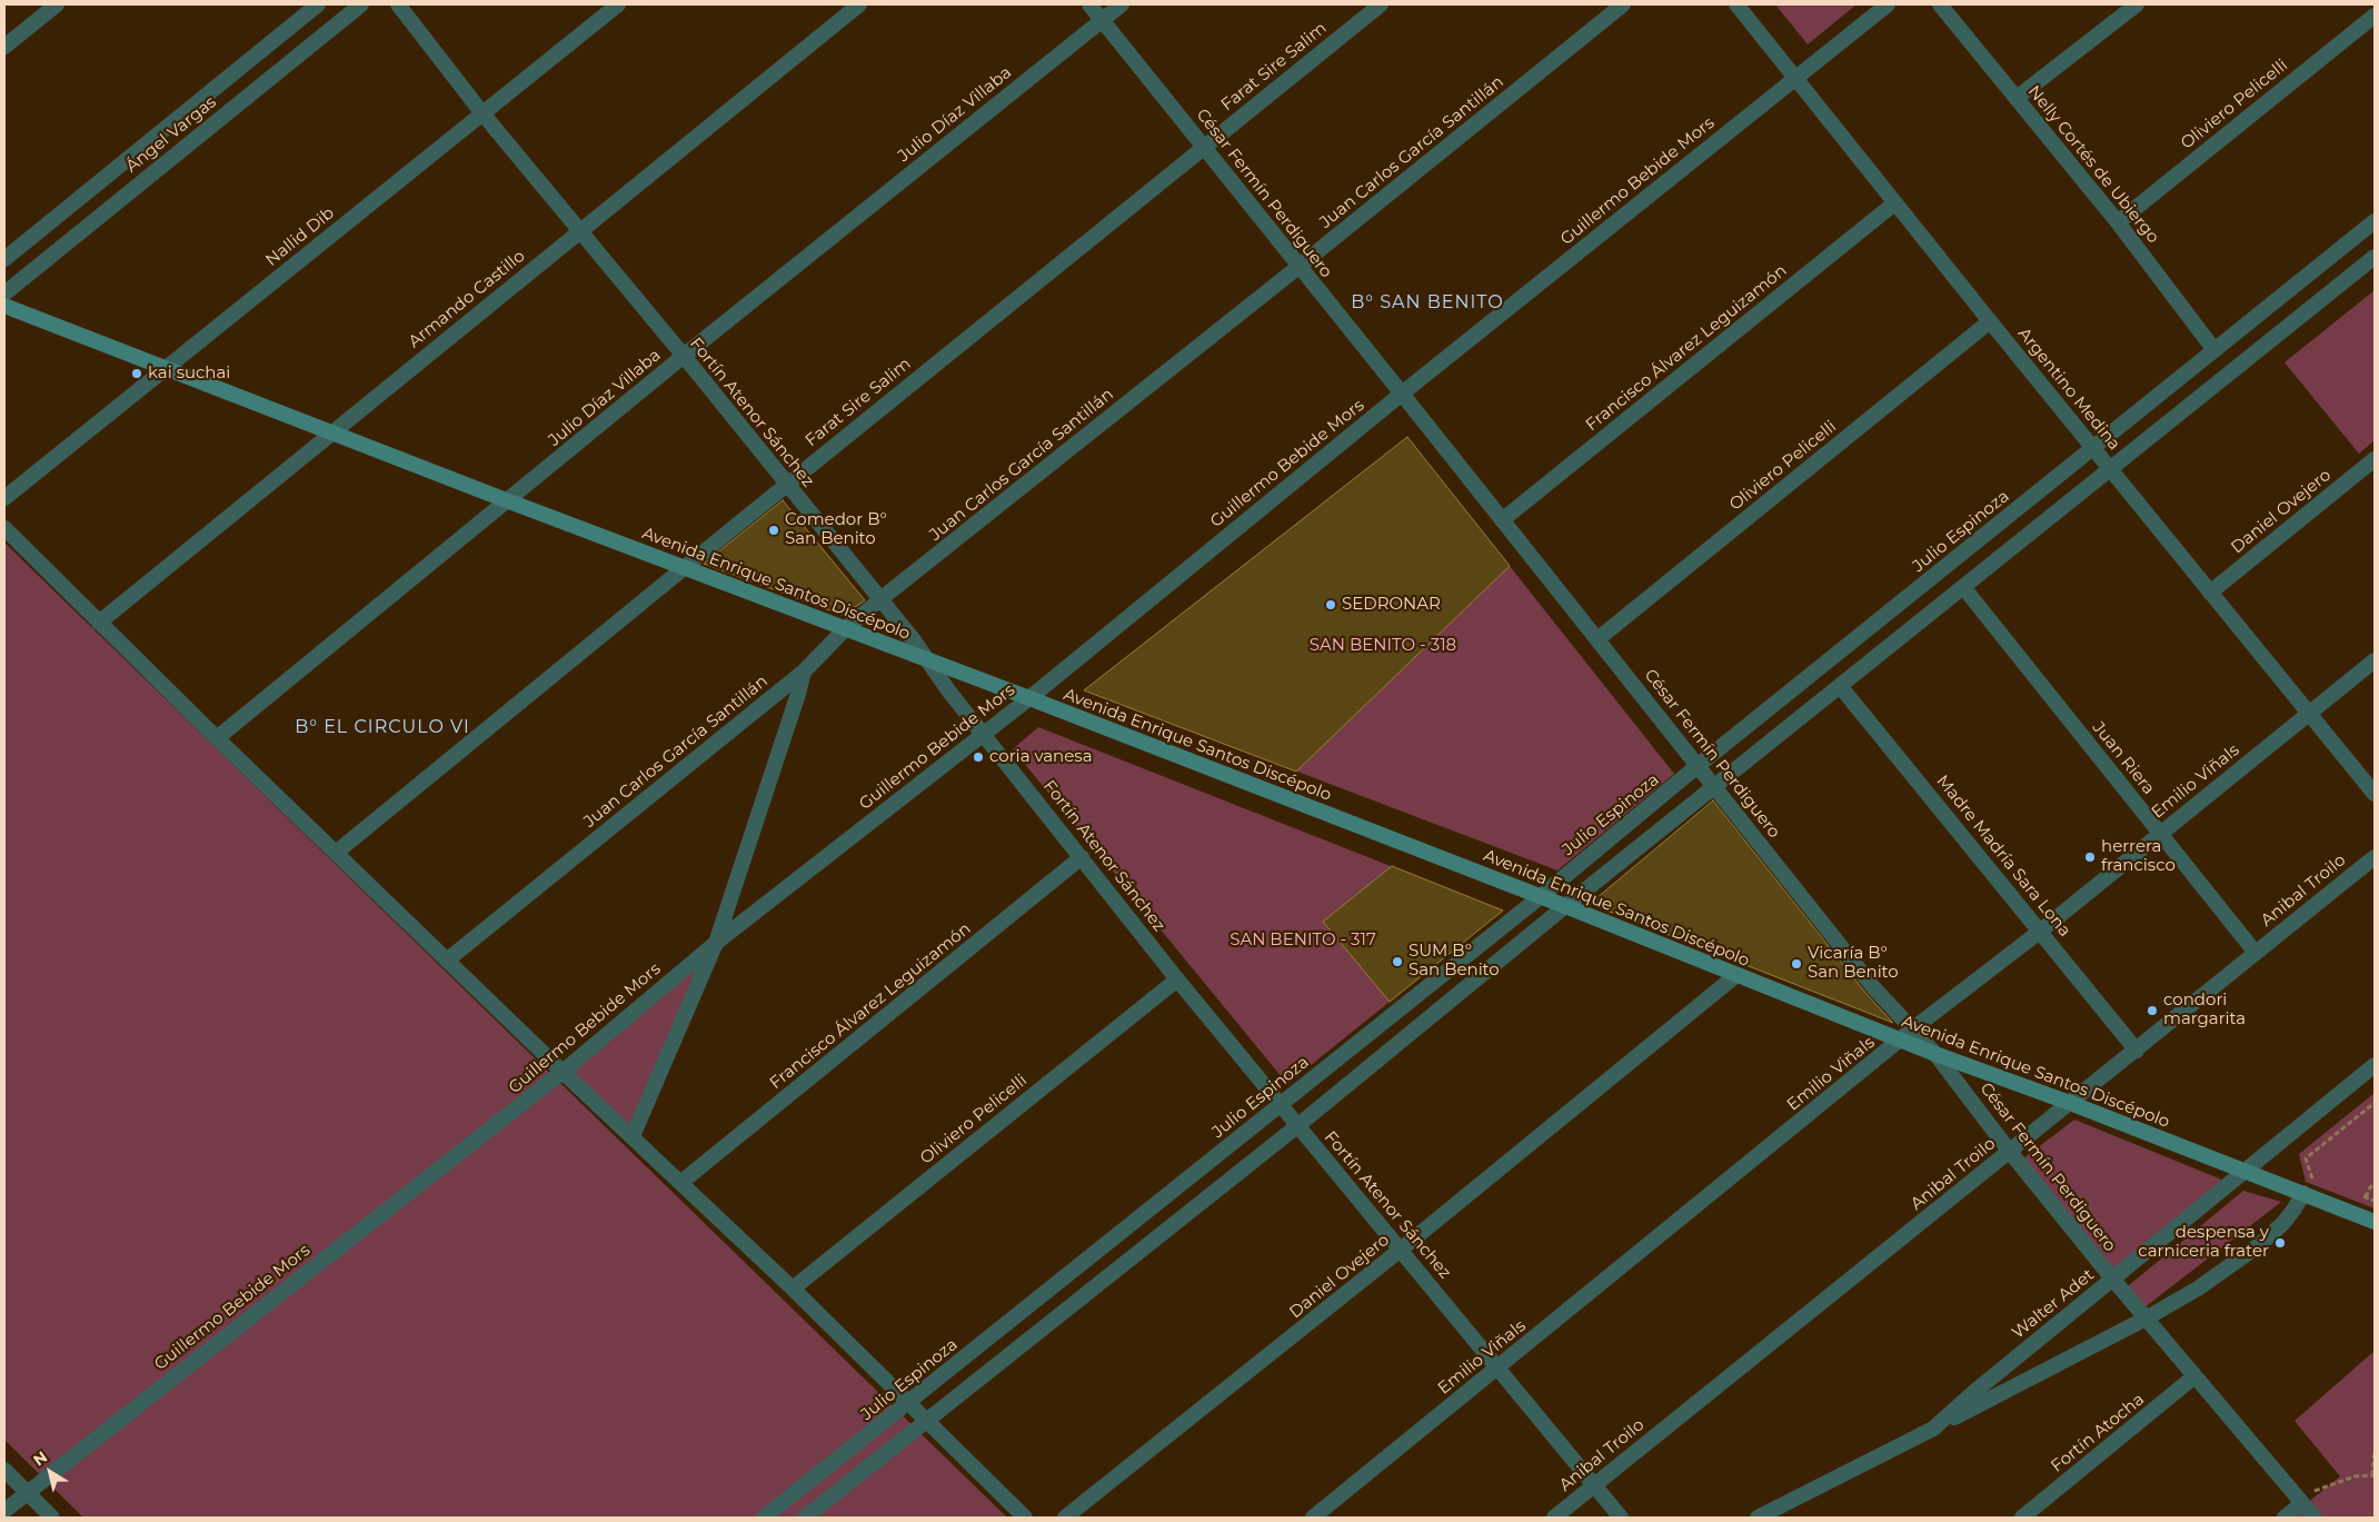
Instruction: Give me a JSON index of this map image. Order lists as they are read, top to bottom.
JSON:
{
  "streets": {
    "main road": ["Avenida Enrique Santos Discépolo"],
    "street": [
      "Farat Sire Salim",
      "Oliviero Pelicelli",
      "Julio Díaz Villaba",
      "Ángel Vargas",
      "Juan Carlos García Santillán",
      "Nelly Cortés de Ubiergo",
      "Guillermo Bebide Mors",
      "César Fermín Perdiguero",
      "Nallid Dib",
      "Armando Castillo",
      "Francisco Álvarez Leguizamón",
      "Argentino Medina",
      "Fortín Atenor Sánchez",
      "Daniel Ovejero",
      "Julio Espinoza",
      "Juan Riera",
      "Emilio Viñals",
      "Madre Madría Sara Lona",
      "Anibal Troilo",
      "Walter Adet",
      "Fortín Atocha"
    ]
  },
  "crossings": [
    ["Farat Sire Salim", "César Fermín Perdiguero"],
    ["Farat Sire Salim", "Fortín Atenor Sánchez"],
    ["Farat Sire Salim", "Avenida Enrique Santos Discépolo"],
    ["Oliviero Pelicelli", "Nelly Cortés de Ubiergo"],
    ["Oliviero Pelicelli", "César Fermín Perdiguero"],
    ["Oliviero Pelicelli", "Argentino Medina"],
    ["Oliviero Pelicelli", "Fortín Atenor Sánchez"],
    ["Julio Díaz Villaba", "César Fermín Perdiguero"],
    ["Julio Díaz Villaba", "Fortín Atenor Sánchez"],
    ["Julio Díaz Villaba", "Avenida Enrique Santos Discépolo"],
    ["Juan Carlos García Santillán", "César Fermín Perdiguero"],
    ["Juan Carlos García Santillán", "Fortín Atenor Sánchez"],
    ["Juan Carlos García Santillán", "Avenida Enrique Santos Discépolo"],
    ["Nelly Cortés de Ubiergo", "Julio Espinoza"],
    ["Guillermo Bebide Mors", "César Fermín Perdiguero"],
    ["Guillermo Bebide Mors", "Argentino Medina"],
    ["Guillermo Bebide Mors", "Fortín Atenor Sánchez"],
    ["Guillermo Bebide Mors", "Avenida Enrique Santos Discépolo"],
    ["César Fermín Perdiguero", "Francisco Álvarez Leguizamón"],
    ["César Fermín Perdiguero", "Julio Espinoza"],
    ["César Fermín Perdiguero", "Avenida Enrique Santos Discépolo"],
    ["César Fermín Perdiguero", "Emilio Viñals"],
    ["César Fermín Perdiguero", "Anibal Troilo"],
    ["César Fermín Perdiguero", "Walter Adet"],
    ["César Fermín Perdiguero", "Fortín Atocha"],
    ["Nallid Dib", "Fortín Atenor Sánchez"],
    ["Nallid Dib", "Avenida Enrique Santos Discépolo"],
    ["Armando Castillo", "Fortín Atenor Sánchez"],
    ["Armando Castillo", "Avenida Enrique Santos Discépolo"],
    ["Francisco Álvarez Leguizamón", "Argentino Medina"],
    ["Francisco Álvarez Leguizamón", "Fortín Atenor Sánchez"],
    ["Argentino Medina", "Daniel Ovejero"],
    ["Argentino Medina", "Julio Espinoza"],
    ["Argentino Medina", "Emilio Viñals"],
    ["Fortín Atenor Sánchez", "Daniel Ovejero"],
    ["Fortín Atenor Sánchez", "Julio Espinoza"],
    ["Fortín Atenor Sánchez", "Avenida Enrique Santos Discépolo"],
    ["Fortín Atenor Sánchez", "Emilio Viñals"],
    ["Fortín Atenor Sánchez", "Anibal Troilo"],
    ["Daniel Ovejero", "Avenida Enrique Santos Discépolo"],
    ["Julio Espinoza", "Avenida Enrique Santos Discépolo"],
    ["Avenida Enrique Santos Discépolo", "Emilio Viñals"],
    ["Avenida Enrique Santos Discépolo", "Anibal Troilo"],
    ["Avenida Enrique Santos Discépolo", "Walter Adet"],
    ["Juan Riera", "Emilio Viñals"],
    ["Juan Riera", "Anibal Troilo"],
    ["Emilio Viñals", "Madre Madría Sara Lona"],
    ["Madre Madría Sara Lona", "Anibal Troilo"]
  ],
  "districts": ["B° SAN BENITO", "B° EL CIRCULO VI"],
  "parks": ["SAN BENITO - 318", "SAN BENITO - 317"],
  "places": [
    "kai suchai",
    "Comedor B° San Benito",
    "SEDRONAR",
    "coria vanesa",
    "herrera francisco",
    "SUM B° San Benito",
    "Vicaría B° San Benito",
    "condori margarita",
    "despensa y carniceria frater"
  ],
  "north": "top left"
}
